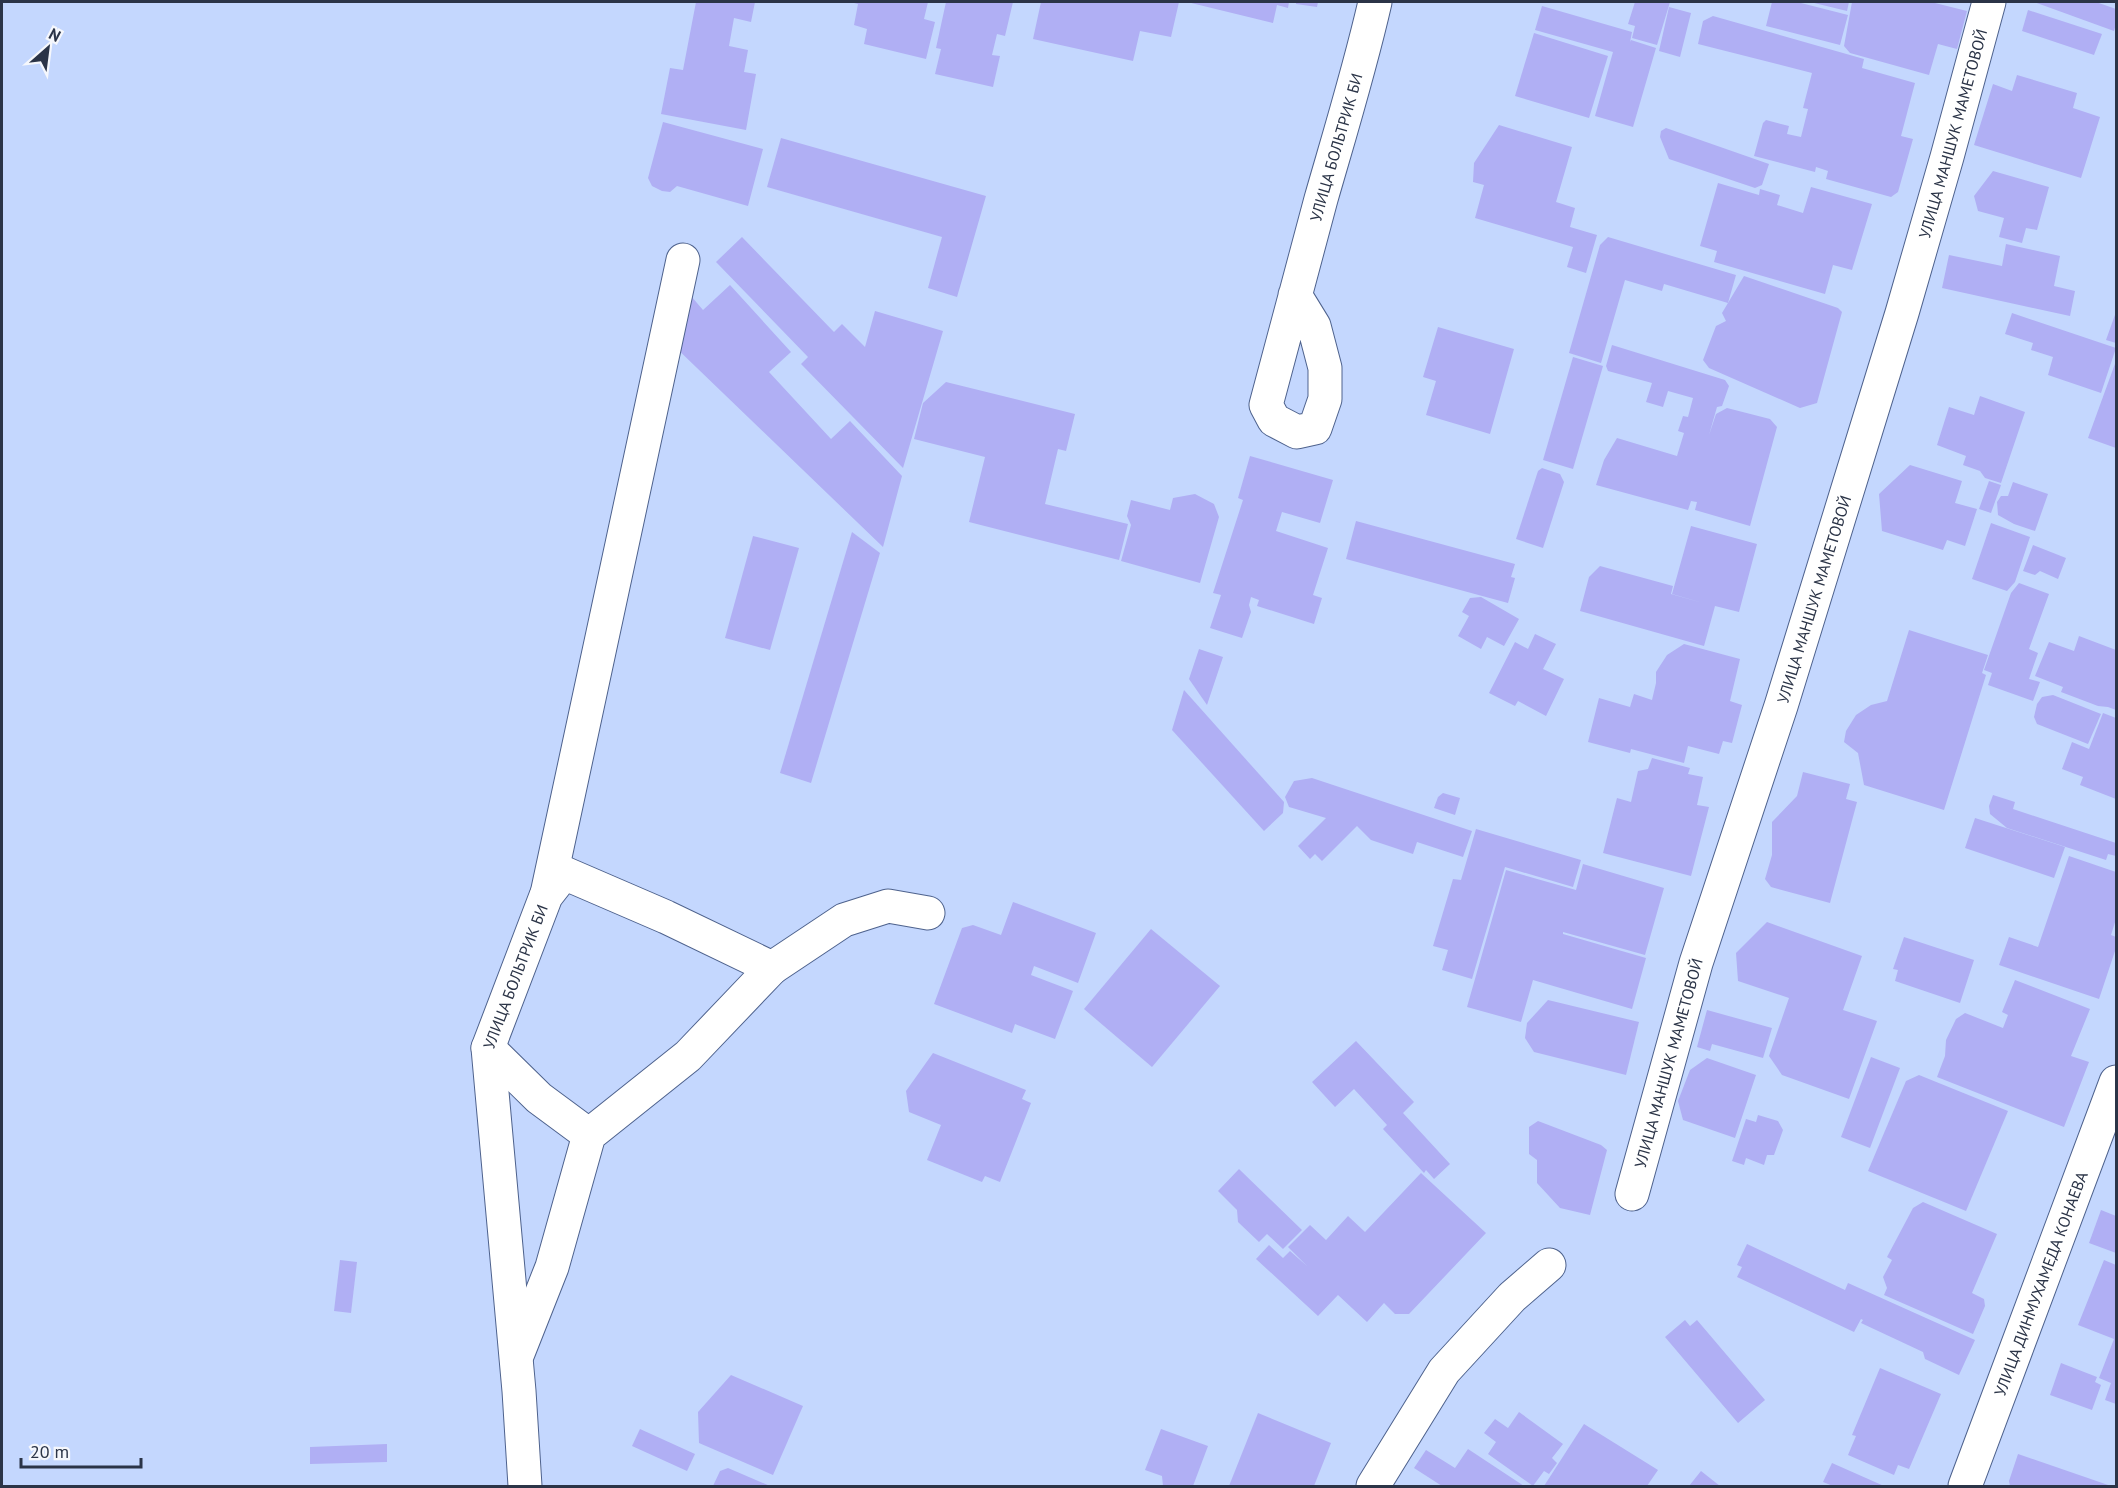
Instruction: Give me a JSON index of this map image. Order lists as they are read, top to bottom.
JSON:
{
  "streets": {
    "street": ["УЛИЦА МАНШУК МАМЕТОВОЙ", "УЛИЦА БОЛЬТРИК БИ", "УЛИЦА ДИНМУХАМЕДА КОНАЕВА"]
  },
  "scale_bar": "20 m",
  "north": "top right"
}
